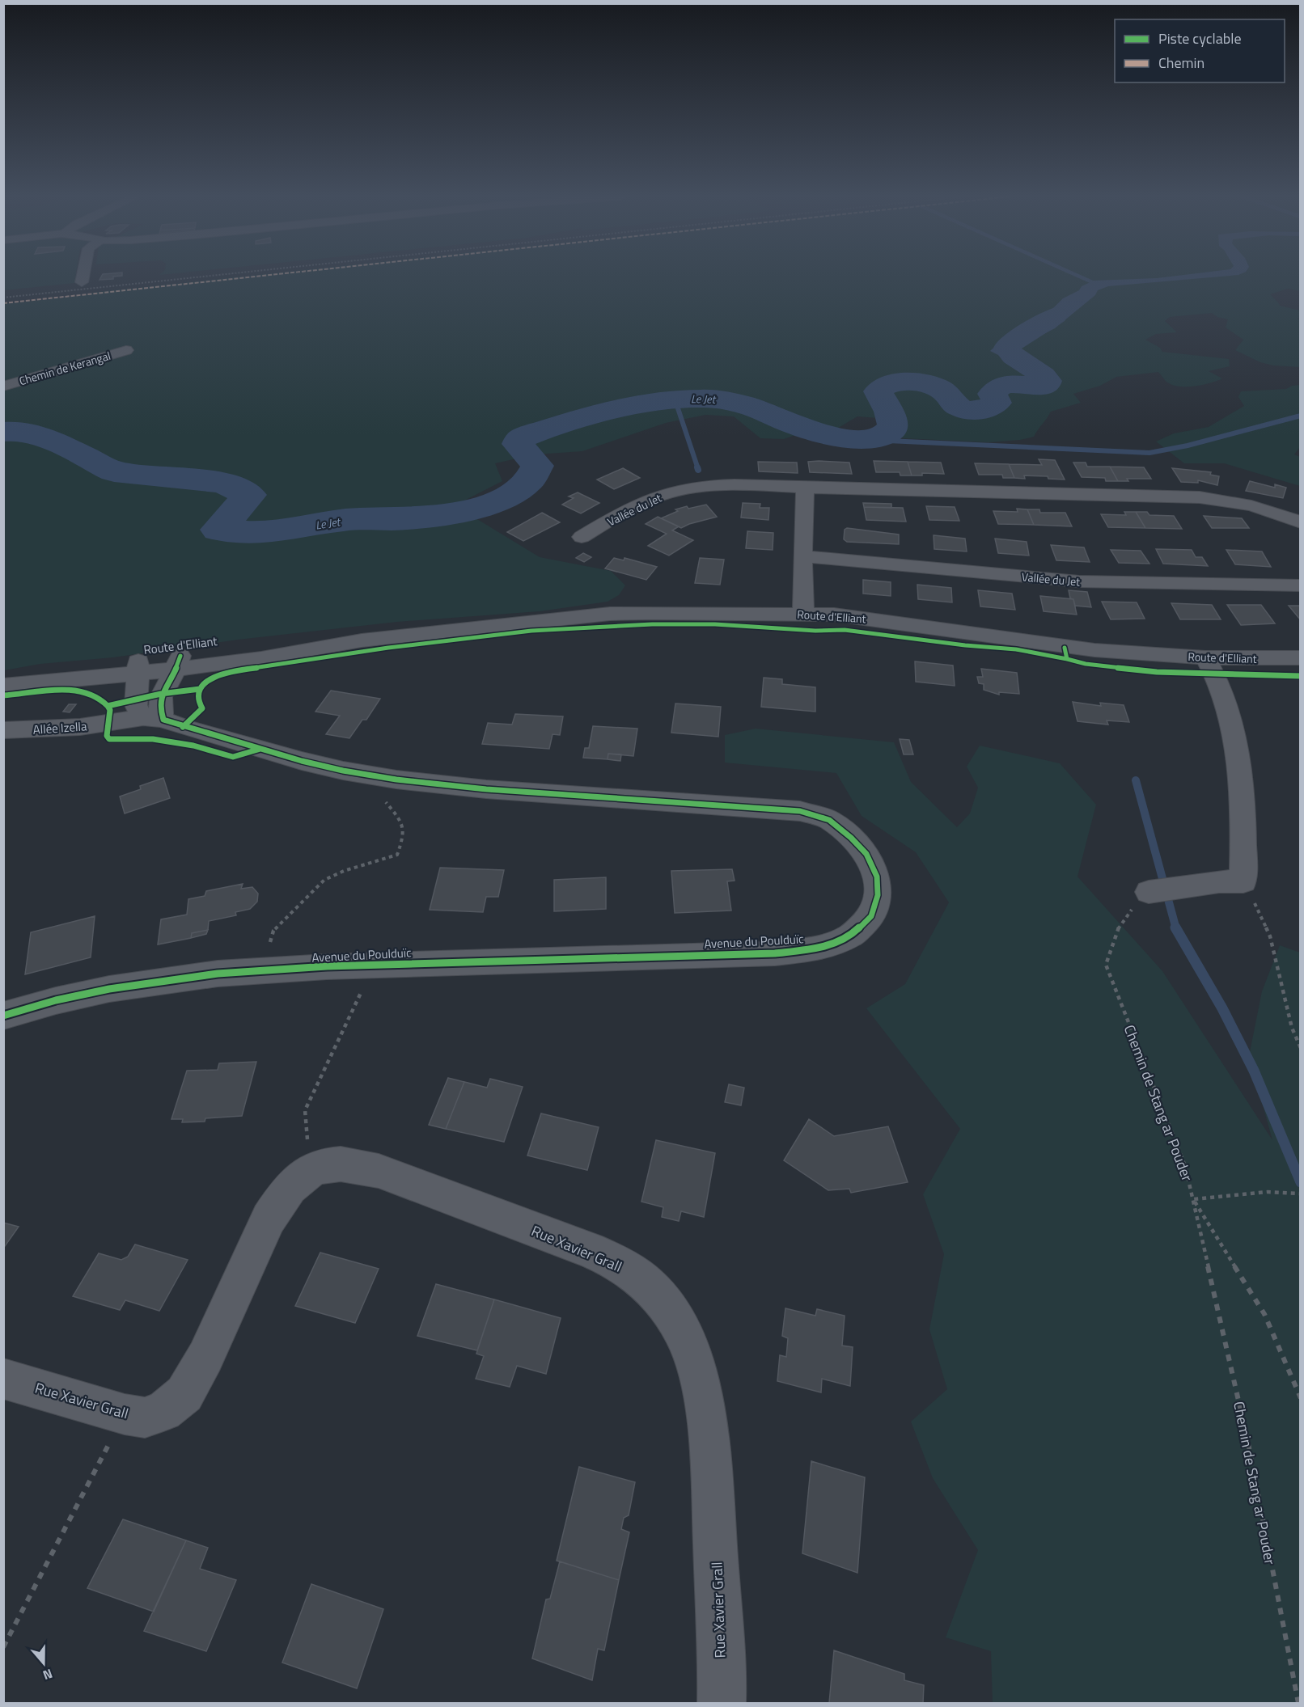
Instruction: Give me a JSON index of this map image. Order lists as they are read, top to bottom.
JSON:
{
  "streets": {
    "street": [
      "Chemin de Kerangal",
      "Vallée du Jet",
      "Route d'Elliant",
      "Allée Izella",
      "Avenue du Poulduïc",
      "Rue Xavier Grall"
    ],
    "path": ["Chemin de Stang ar Pouder"]
  },
  "crossings": [
    ["Allée Izella", "Avenue du Poulduïc"]
  ],
  "water": ["Le Jet"],
  "legend": ["Piste cyclable", "Chemin"],
  "north": "bottom"
}
